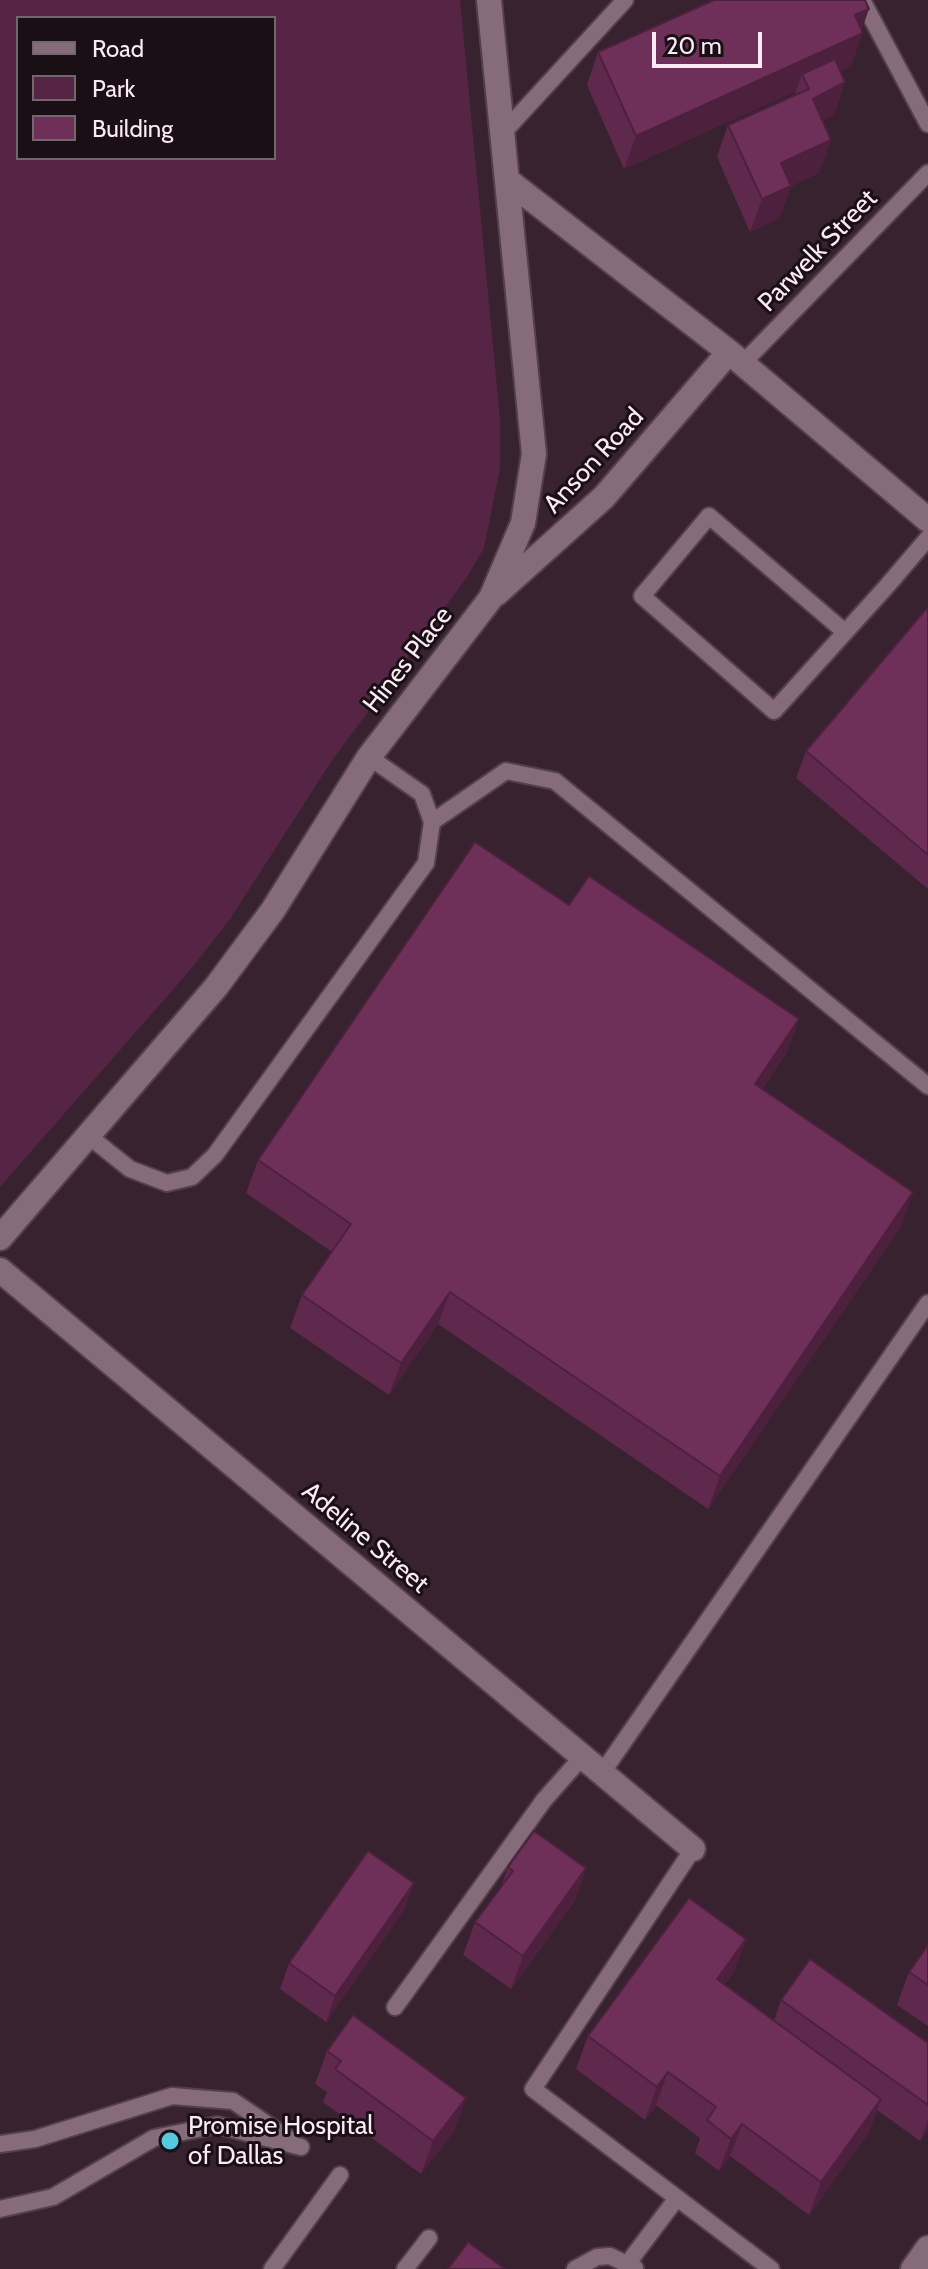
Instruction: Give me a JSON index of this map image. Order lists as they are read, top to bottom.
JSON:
{
  "streets": {
    "street": ["Anson Road", "Hines Place", "Adeline Street"],
    "lane": ["Parwelk Street"]
  },
  "crossings": [
    ["Parwelk Street", "Anson Road"],
    ["Anson Road", "Hines Place"]
  ],
  "places": ["Promise Hospital of Dallas"],
  "legend": ["Road", "Park", "Building"],
  "scale_bar": "20 m"
}
